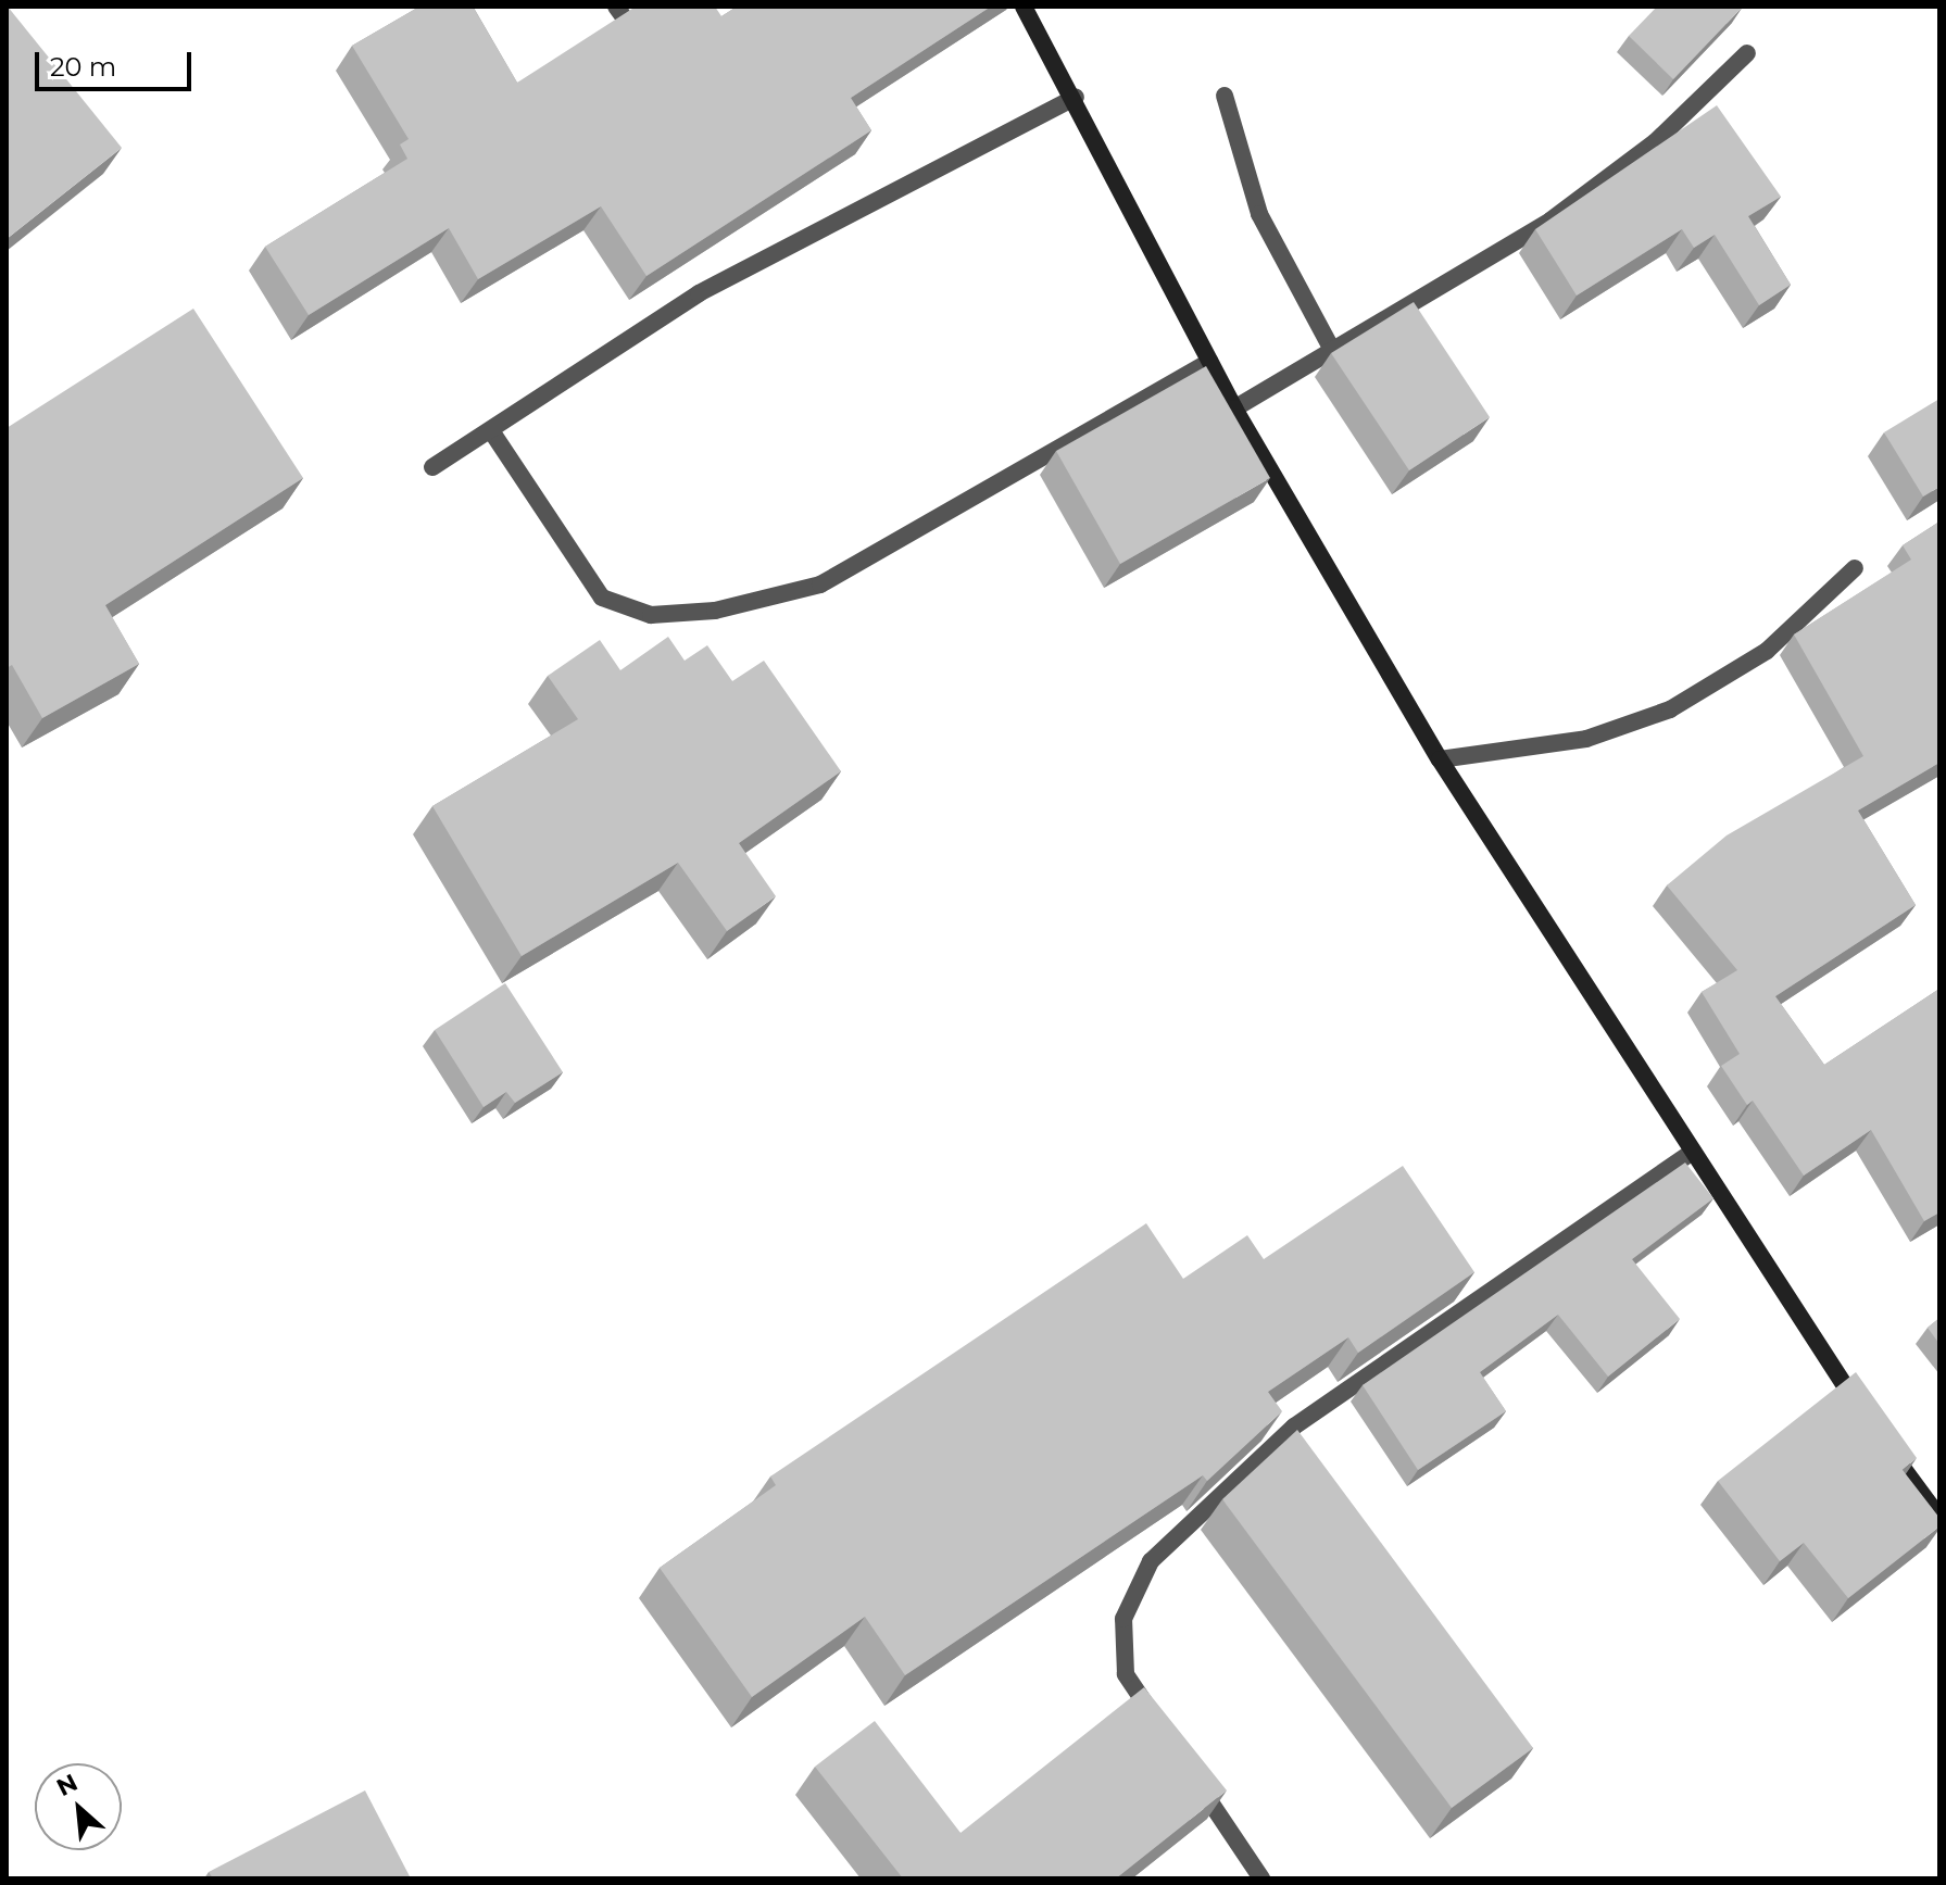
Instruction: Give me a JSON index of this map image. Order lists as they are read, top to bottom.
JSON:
{
  "scale_bar": "20 m",
  "north": "top left"
}
